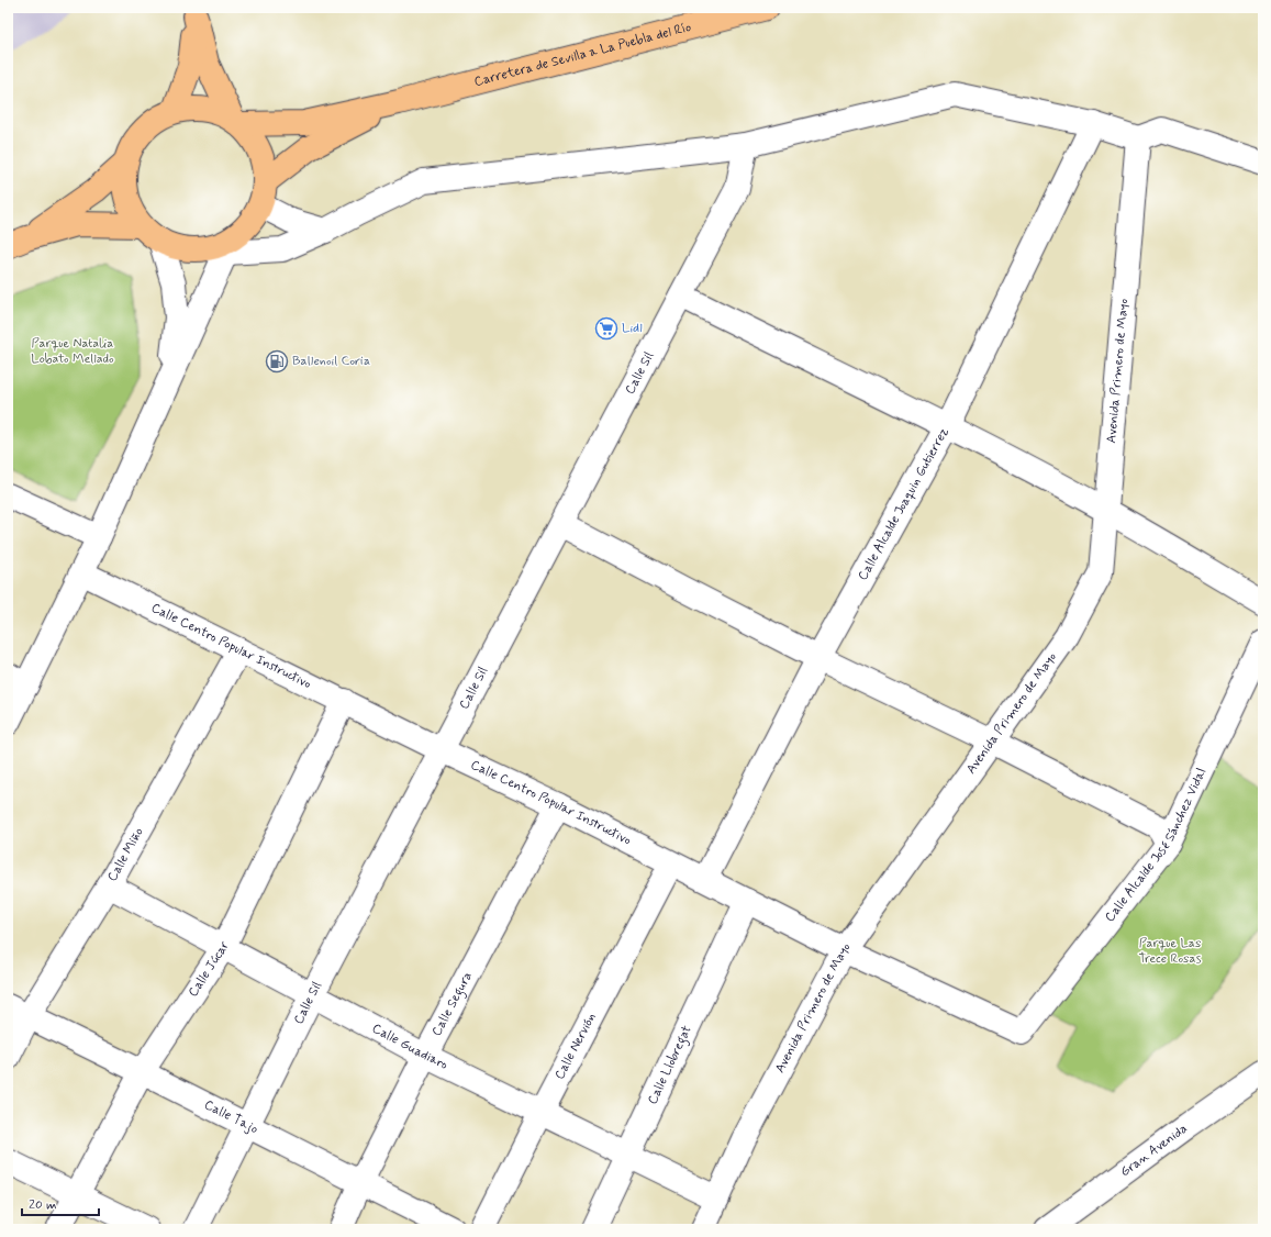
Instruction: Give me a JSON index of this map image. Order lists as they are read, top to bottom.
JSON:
{
  "streets": {
    "main road": ["Carretera de Sevilla a La Puebla del Río"],
    "street": [
      "Avenida Primero de Mayo",
      "Calle Sil",
      "Calle Alcalde Joaquin Gutierrez",
      "Calle Centro Popular Instructivo",
      "Calle Alcalde José Sánchez Vidal",
      "Calle Miño",
      "Calle Júcar",
      "Calle Segura",
      "Calle Nervión",
      "Calle Guadiaro",
      "Calle Llobregat",
      "Calle Tajo",
      "Gran Avenida"
    ]
  },
  "crossings": [
    ["Avenida Primero de Mayo", "Calle Centro Popular Instructivo"],
    ["Avenida Primero de Mayo", "Calle Guadiaro"],
    ["Calle Sil", "Calle Centro Popular Instructivo"],
    ["Calle Sil", "Calle Guadiaro"],
    ["Calle Sil", "Calle Tajo"],
    ["Calle Alcalde Joaquin Gutierrez", "Calle Centro Popular Instructivo"],
    ["Calle Centro Popular Instructivo", "Calle Alcalde José Sánchez Vidal"],
    ["Calle Centro Popular Instructivo", "Calle Miño"],
    ["Calle Centro Popular Instructivo", "Calle Júcar"],
    ["Calle Centro Popular Instructivo", "Calle Segura"],
    ["Calle Centro Popular Instructivo", "Calle Nervión"],
    ["Calle Centro Popular Instructivo", "Calle Llobregat"],
    ["Calle Miño", "Calle Guadiaro"],
    ["Calle Miño", "Calle Tajo"],
    ["Calle Júcar", "Calle Guadiaro"],
    ["Calle Júcar", "Calle Tajo"],
    ["Calle Segura", "Calle Guadiaro"],
    ["Calle Segura", "Calle Tajo"],
    ["Calle Nervión", "Calle Guadiaro"],
    ["Calle Guadiaro", "Calle Llobregat"]
  ],
  "parks": ["Parque Natalia Lobato Mellado", "Parque Las Trece Rosas"],
  "places": {
    "supermarket": ["Lidl"],
    "fuel station": ["Ballenoil Coria"]
  },
  "scale_bar": "20 m"
}
